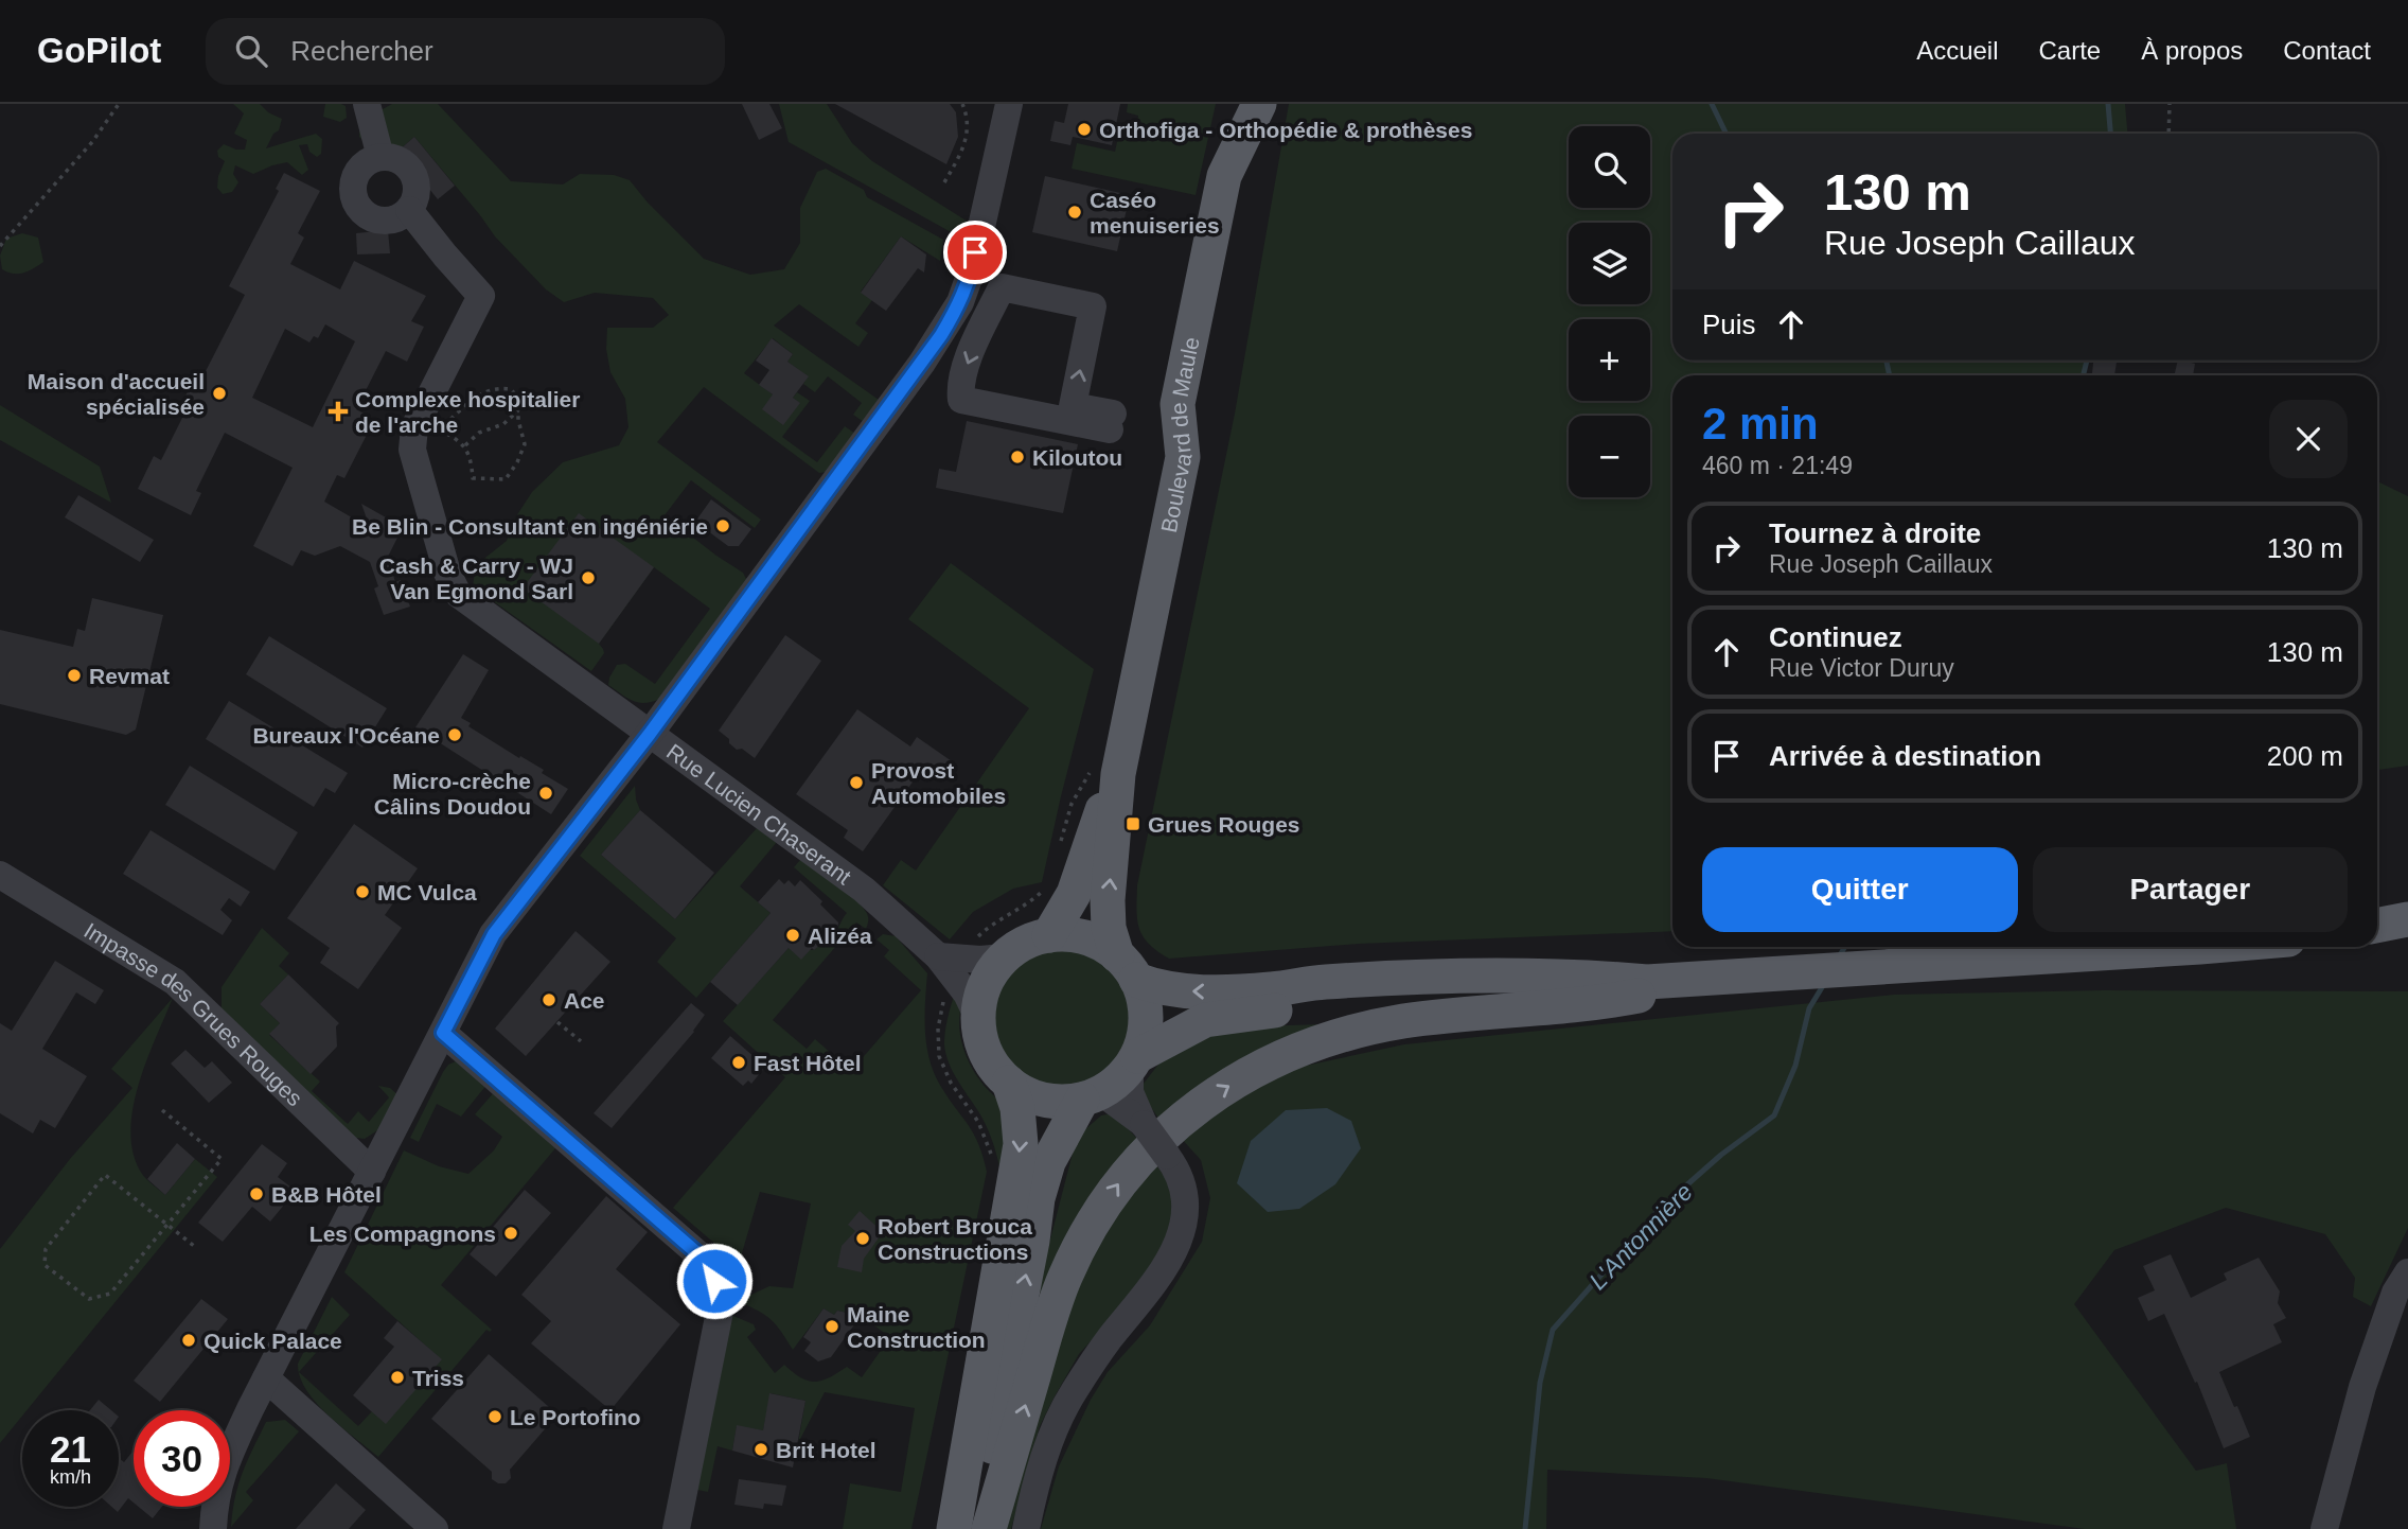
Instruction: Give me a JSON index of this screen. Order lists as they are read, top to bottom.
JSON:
{
  "streets": {
    "main road": ["Boulevard de Maule"],
    "street": ["Rue Lucien Chaserant", "Impasse des Grues Rouges"]
  },
  "crossings": [
    ["Boulevard de Maule", "Rue Lucien Chaserant"]
  ],
  "water": ["L'Antonnière"],
  "places": {
    "other": [
      "Orthofiga - Orthopédie & prothèses",
      "Caséo menuiseries",
      "Maison d'accueil spécialisée",
      "Kiloutou",
      "Be Blin - Consultant en ingéniérie",
      "Cash & Carry - WJ Van Egmond Sarl",
      "Revmat",
      "Bureaux l'Océane",
      "Provost Automobiles",
      "Micro-crèche Câlins Doudou",
      "MC Vulca",
      "Alizéa",
      "Ace",
      "Fast Hôtel",
      "B&B Hôtel",
      "Les Compagnons",
      "Robert Brouca Constructions",
      "Maine Construction",
      "Quick Palace",
      "Triss",
      "Le Portofino",
      "Brit Hotel"
    ],
    "health": ["Complexe hospitalier de l'arche"],
    "transit": ["Grues Rouges"]
  },
  "page": {
    "header": "GoPilot",
    "search": "Rechercher",
    "nav": [
      "Accueil",
      "Carte",
      "À propos",
      "Contact"
    ],
    "map_buttons": ["+", "−"],
    "turn": ["130 m", "Rue Joseph Caillaux"],
    "then": "Puis",
    "heading": ["2 min", "460 m · 21:49"],
    "list": [
      {
        "name": "Tournez à droite",
        "note": "Rue Joseph Caillaux",
        "value": "130 m"
      },
      {
        "name": "Continuez",
        "note": "Rue Victor Duruy",
        "value": "130 m"
      },
      {
        "name": "Arrivée à destination",
        "value": "200 m"
      }
    ],
    "buttons": ["Quitter", "Partager"],
    "speed": "21 km/h",
    "limit": "30"
  }
}
